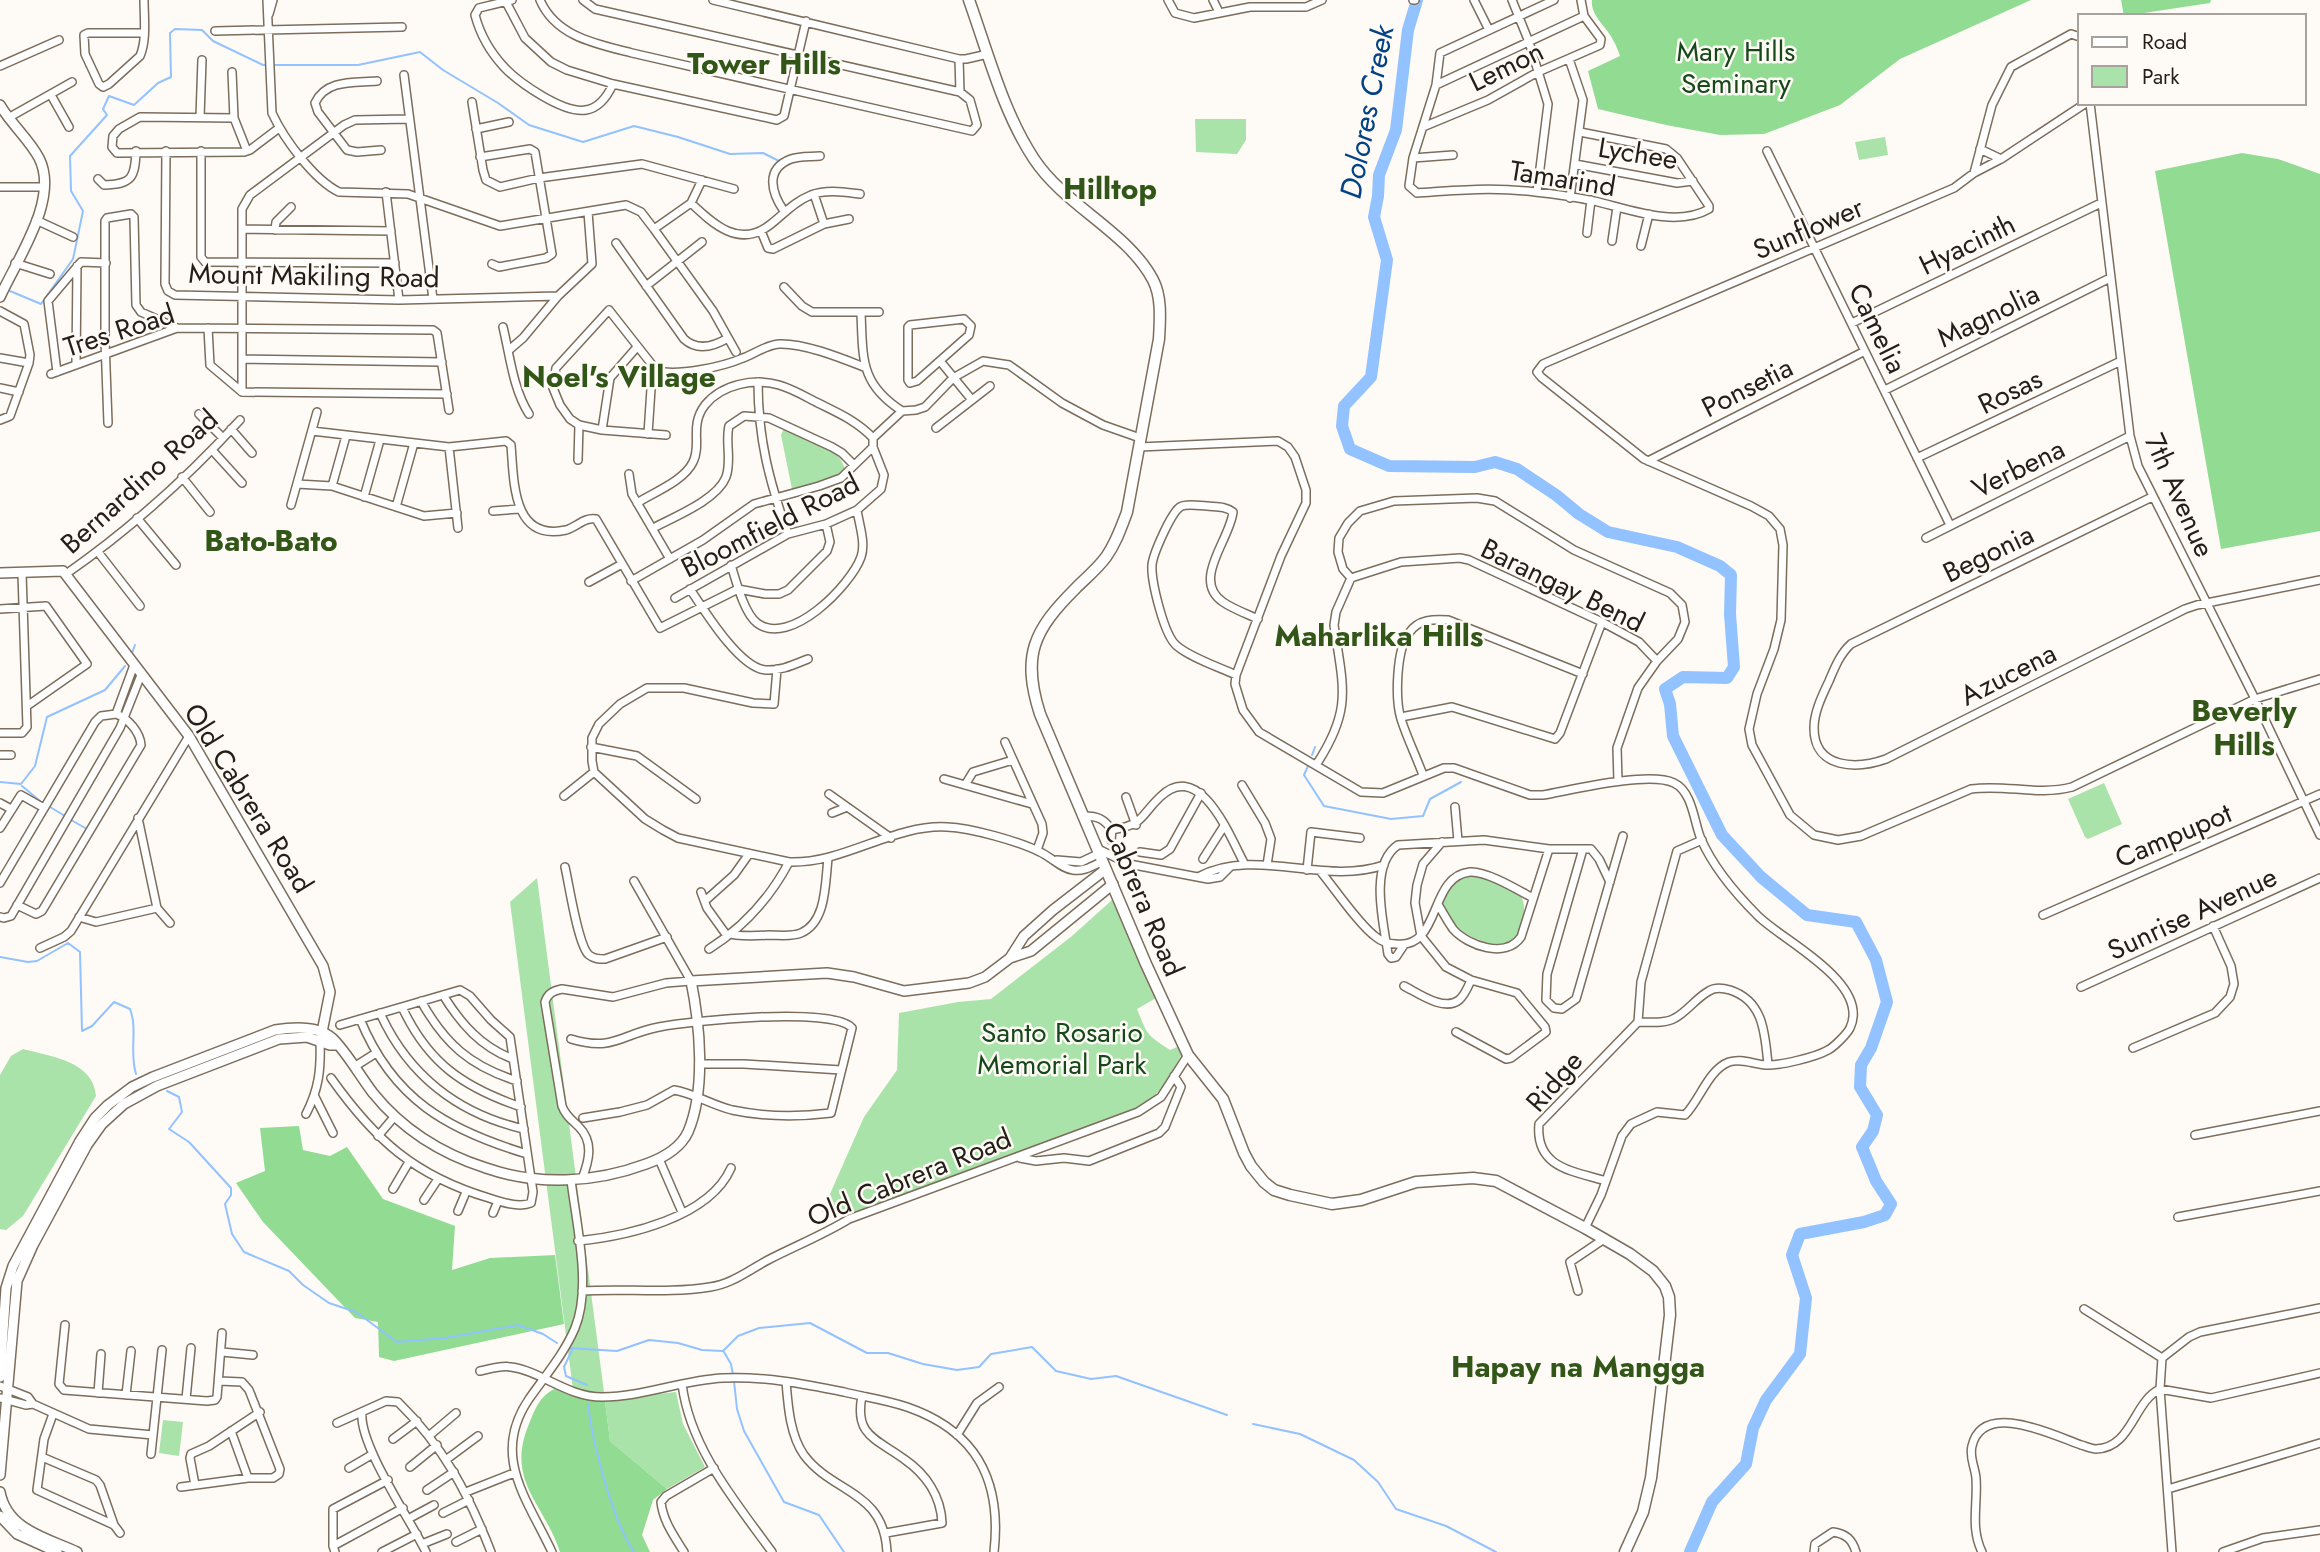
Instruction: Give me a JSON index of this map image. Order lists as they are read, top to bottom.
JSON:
{
  "streets": {
    "main road": ["Cabrera Road"],
    "street": [
      "Lemon",
      "Lychee",
      "Tamarind",
      "Sunflower",
      "Hyacinth",
      "Mount Makiling Road",
      "Magnolia",
      "Camelia",
      "Tres Road",
      "Ponsetia",
      "Rosas",
      "Verbena",
      "Bernardino Road",
      "7th Avenue",
      "Bloomfield Road",
      "Begonia",
      "Barangay Bend",
      "Azucena",
      "Old Cabrera Road",
      "Campupot",
      "Sunrise Avenue",
      "Ridge"
    ]
  },
  "crossings": [
    ["Lychee", "Tamarind"],
    ["Sunflower", "Camelia"],
    ["Sunflower", "Ponsetia"],
    ["Hyacinth", "Camelia"],
    ["Hyacinth", "7th Avenue"],
    ["Magnolia", "Camelia"],
    ["Magnolia", "7th Avenue"],
    ["Camelia", "Ponsetia"],
    ["Camelia", "Rosas"],
    ["Camelia", "Verbena"],
    ["Rosas", "7th Avenue"],
    ["Verbena", "7th Avenue"],
    ["Bernardino Road", "Old Cabrera Road"],
    ["7th Avenue", "Begonia"],
    ["7th Avenue", "Azucena"],
    ["7th Avenue", "Campupot"],
    ["Begonia", "Azucena"],
    ["Old Cabrera Road", "Cabrera Road"]
  ],
  "districts": [
    "Tower Hills",
    "Hilltop",
    "Noel's Village",
    "Bato-Bato",
    "Maharlika Hills",
    "Beverly Hills",
    "Hapay na Mangga"
  ],
  "water": ["Dolores Creek"],
  "parks": ["Mary Hills Seminary", "Santo Rosario Memorial Park"],
  "legend": ["Road", "Park"]
}
